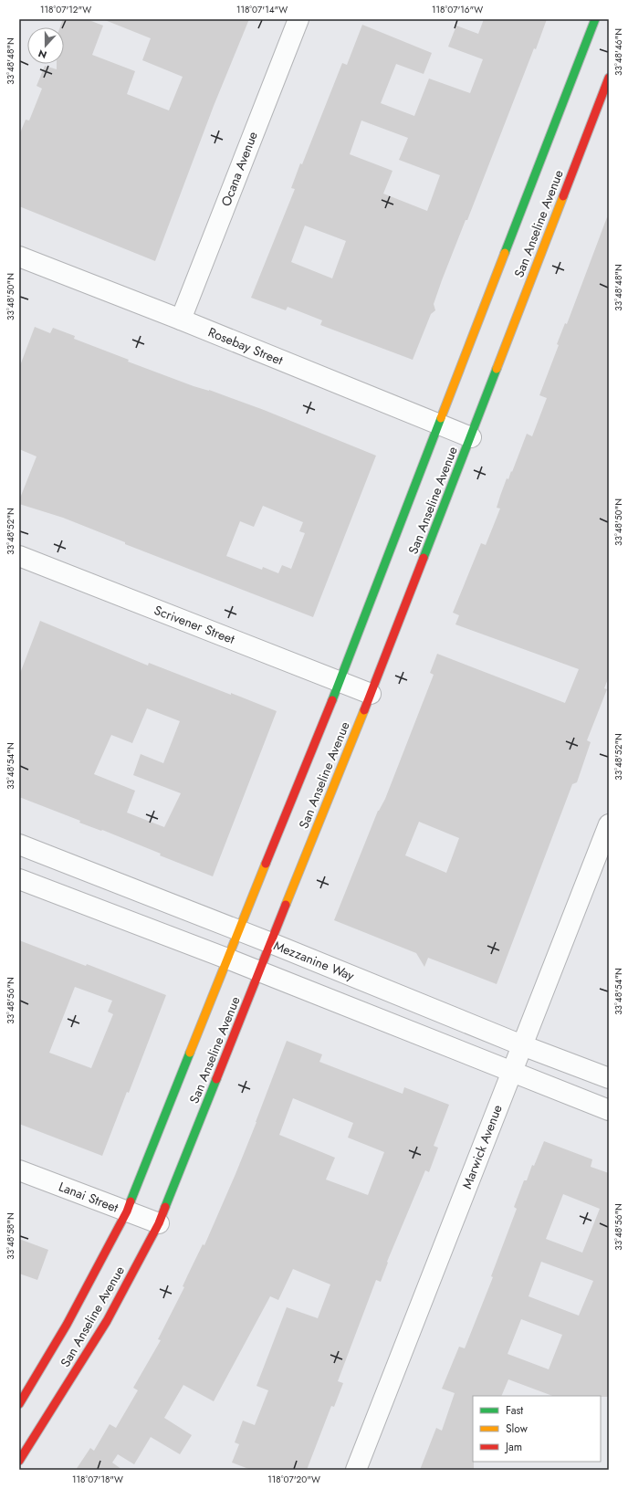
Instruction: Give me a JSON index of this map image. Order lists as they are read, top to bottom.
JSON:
{
  "streets": {
    "street": [
      "Ocana Avenue",
      "San Anseline Avenue",
      "Rosebay Street",
      "Scrivener Street",
      "Mezzanine Way",
      "Marwick Avenue",
      "Lanai Street"
    ]
  },
  "crossings": [
    ["Ocana Avenue", "Rosebay Street"],
    ["San Anseline Avenue", "Rosebay Street"],
    ["San Anseline Avenue", "Scrivener Street"],
    ["San Anseline Avenue", "Mezzanine Way"],
    ["San Anseline Avenue", "Lanai Street"],
    ["Mezzanine Way", "Marwick Avenue"]
  ],
  "legend": ["Fast", "Slow", "Jam"],
  "north": "bottom",
  "coordinates": [
    "118°07'12\"W",
    "118°07'14\"W",
    "118°07'16\"W",
    "33°48'46\"N",
    "33°48'48\"N",
    "33°48'50\"N",
    "33°48'52\"N",
    "33°48'54\"N",
    "33°48'56\"N",
    "33°48'58\"N",
    "118°07'18\"W",
    "118°07'20\"W"
  ]
}
